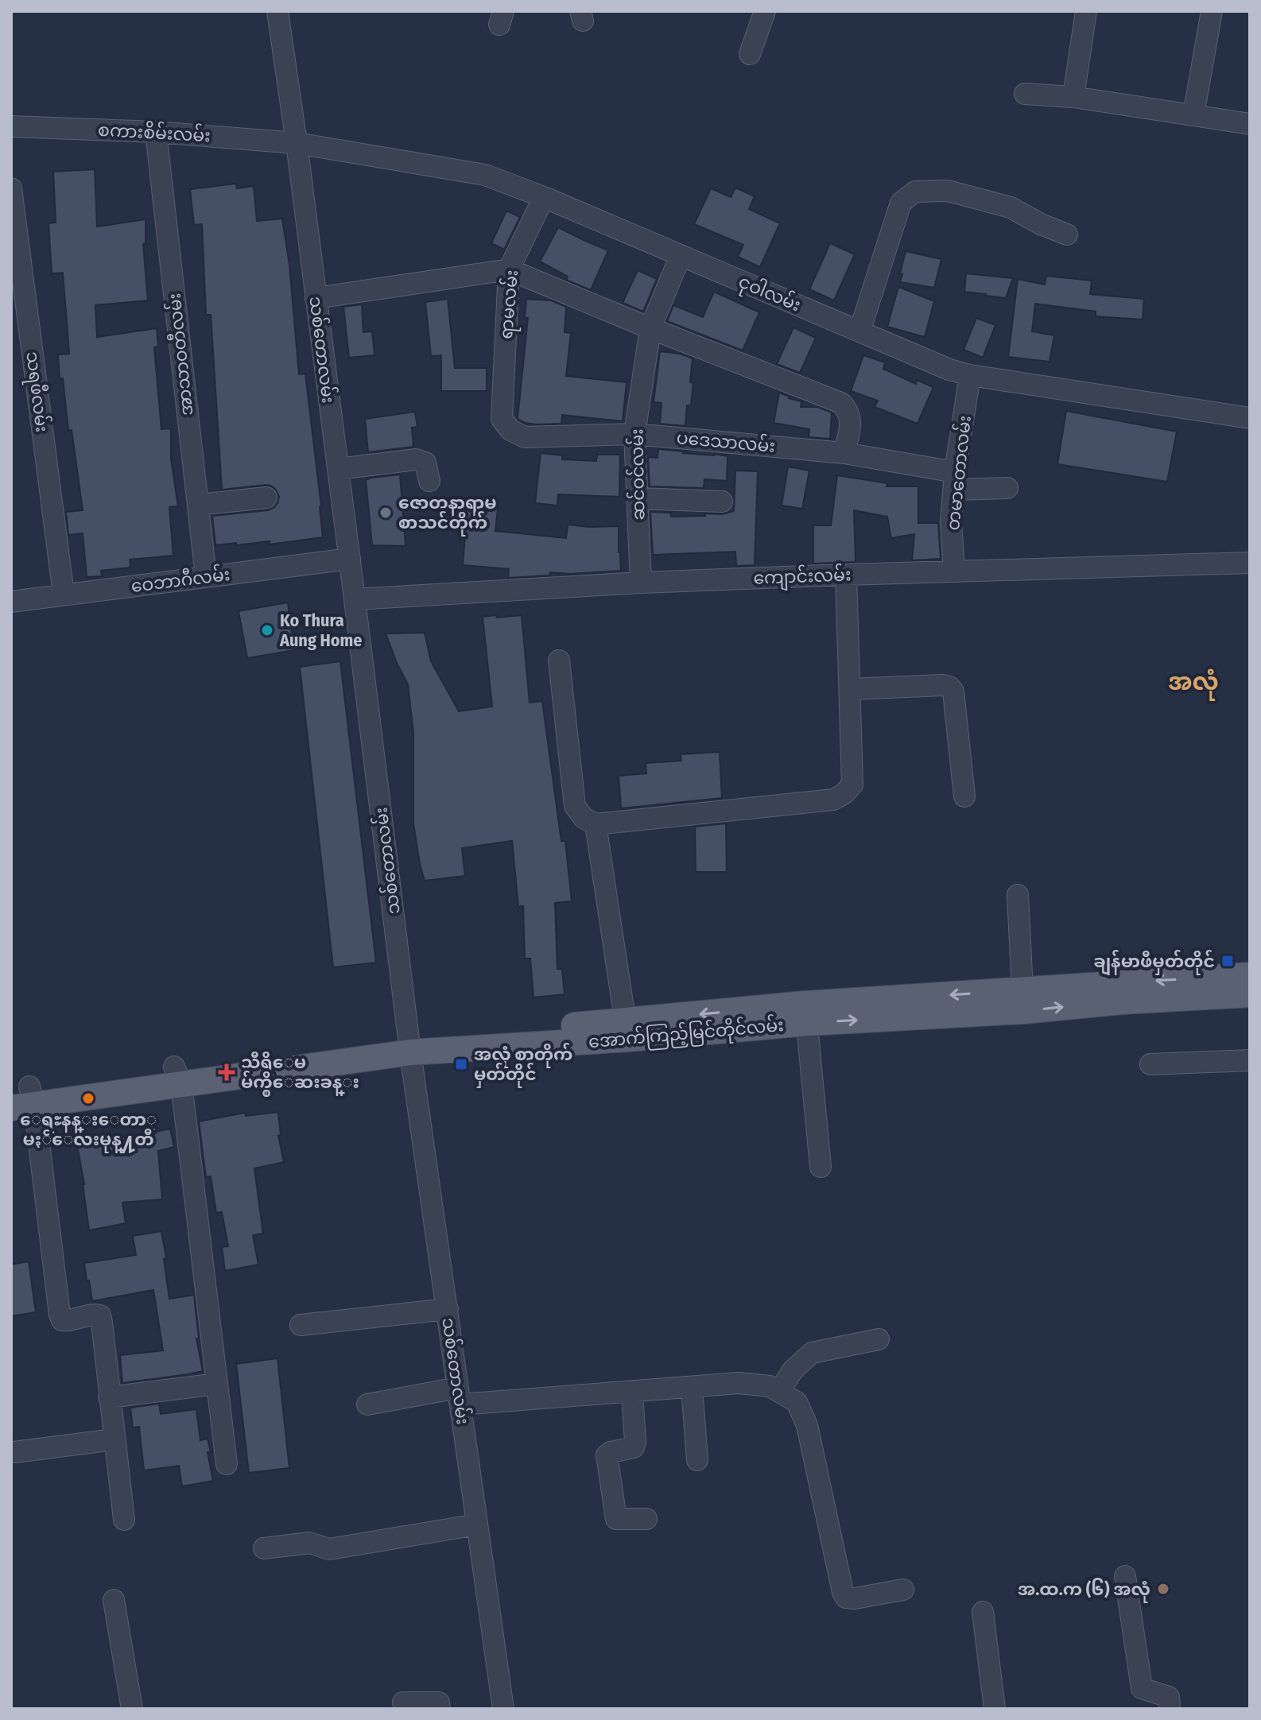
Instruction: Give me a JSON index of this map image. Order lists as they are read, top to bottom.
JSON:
{
  "streets": {
    "main road": ["အောက်ကြည့်မြင်တိုင်လမ်း"],
    "street": [
      "စကားစိမ်းလမ်း",
      "ငုဝါလမ်း",
      "ရာမလမ်း",
      "သစ်တောလမ်း",
      "အာသာဝတီလမ်း",
      "သရဖီလမ်း",
      "ပဒေသာလမ်း",
      "တမာတောလမ်း",
      "ဆင်ဝင်လမ်း",
      "ကျောင်းလမ်း",
      "ဝေဘာဂီလမ်း"
    ]
  },
  "crossings": [
    ["စကားစိမ်းလမ်း", "ငုဝါလမ်း"],
    ["စကားစိမ်းလမ်း", "သစ်တောလမ်း"],
    ["စကားစိမ်းလမ်း", "အာသာဝတီလမ်း"],
    ["ငုဝါလမ်း", "ရာမလမ်း"],
    ["ငုဝါလမ်း", "သစ်တောလမ်း"],
    ["ငုဝါလမ်း", "တမာတောလမ်း"],
    ["ငုဝါလမ်း", "ဆင်ဝင်လမ်း"],
    ["ရာမလမ်း", "ပဒေသာလမ်း"],
    ["သစ်တောလမ်း", "ကျောင်းလမ်း"],
    ["သစ်တောလမ်း", "ဝေဘာဂီလမ်း"],
    ["သစ်တောလမ်း", "အောက်ကြည့်မြင်တိုင်လမ်း"],
    ["အာသာဝတီလမ်း", "ဝေဘာဂီလမ်း"],
    ["သရဖီလမ်း", "ဝေဘာဂီလမ်း"],
    ["ပဒေသာလမ်း", "တမာတောလမ်း"],
    ["ပဒေသာလမ်း", "ဆင်ဝင်လမ်း"],
    ["တမာတောလမ်း", "ကျောင်းလမ်း"],
    ["ဆင်ဝင်လမ်း", "ကျောင်းလမ်း"]
  ],
  "districts": ["အလုံ"],
  "places": {
    "other": [
      "ဇောတနာရာမ စာသင်တိုက်",
      "Ko Thura Aung Home",
      "ေရႊနန္းေတာ္ မႏၲေလးမုန္႔တီ",
      "အ.ထ.က (၆) အလုံ"
    ],
    "transit": ["ချန်မာဖီမှတ်တိုင်", "အလုံ စာတိုက် မှတ်တိုင်"],
    "health": ["သီရိေမ မ်က္စိေဆးခန္း"]
  }
}
